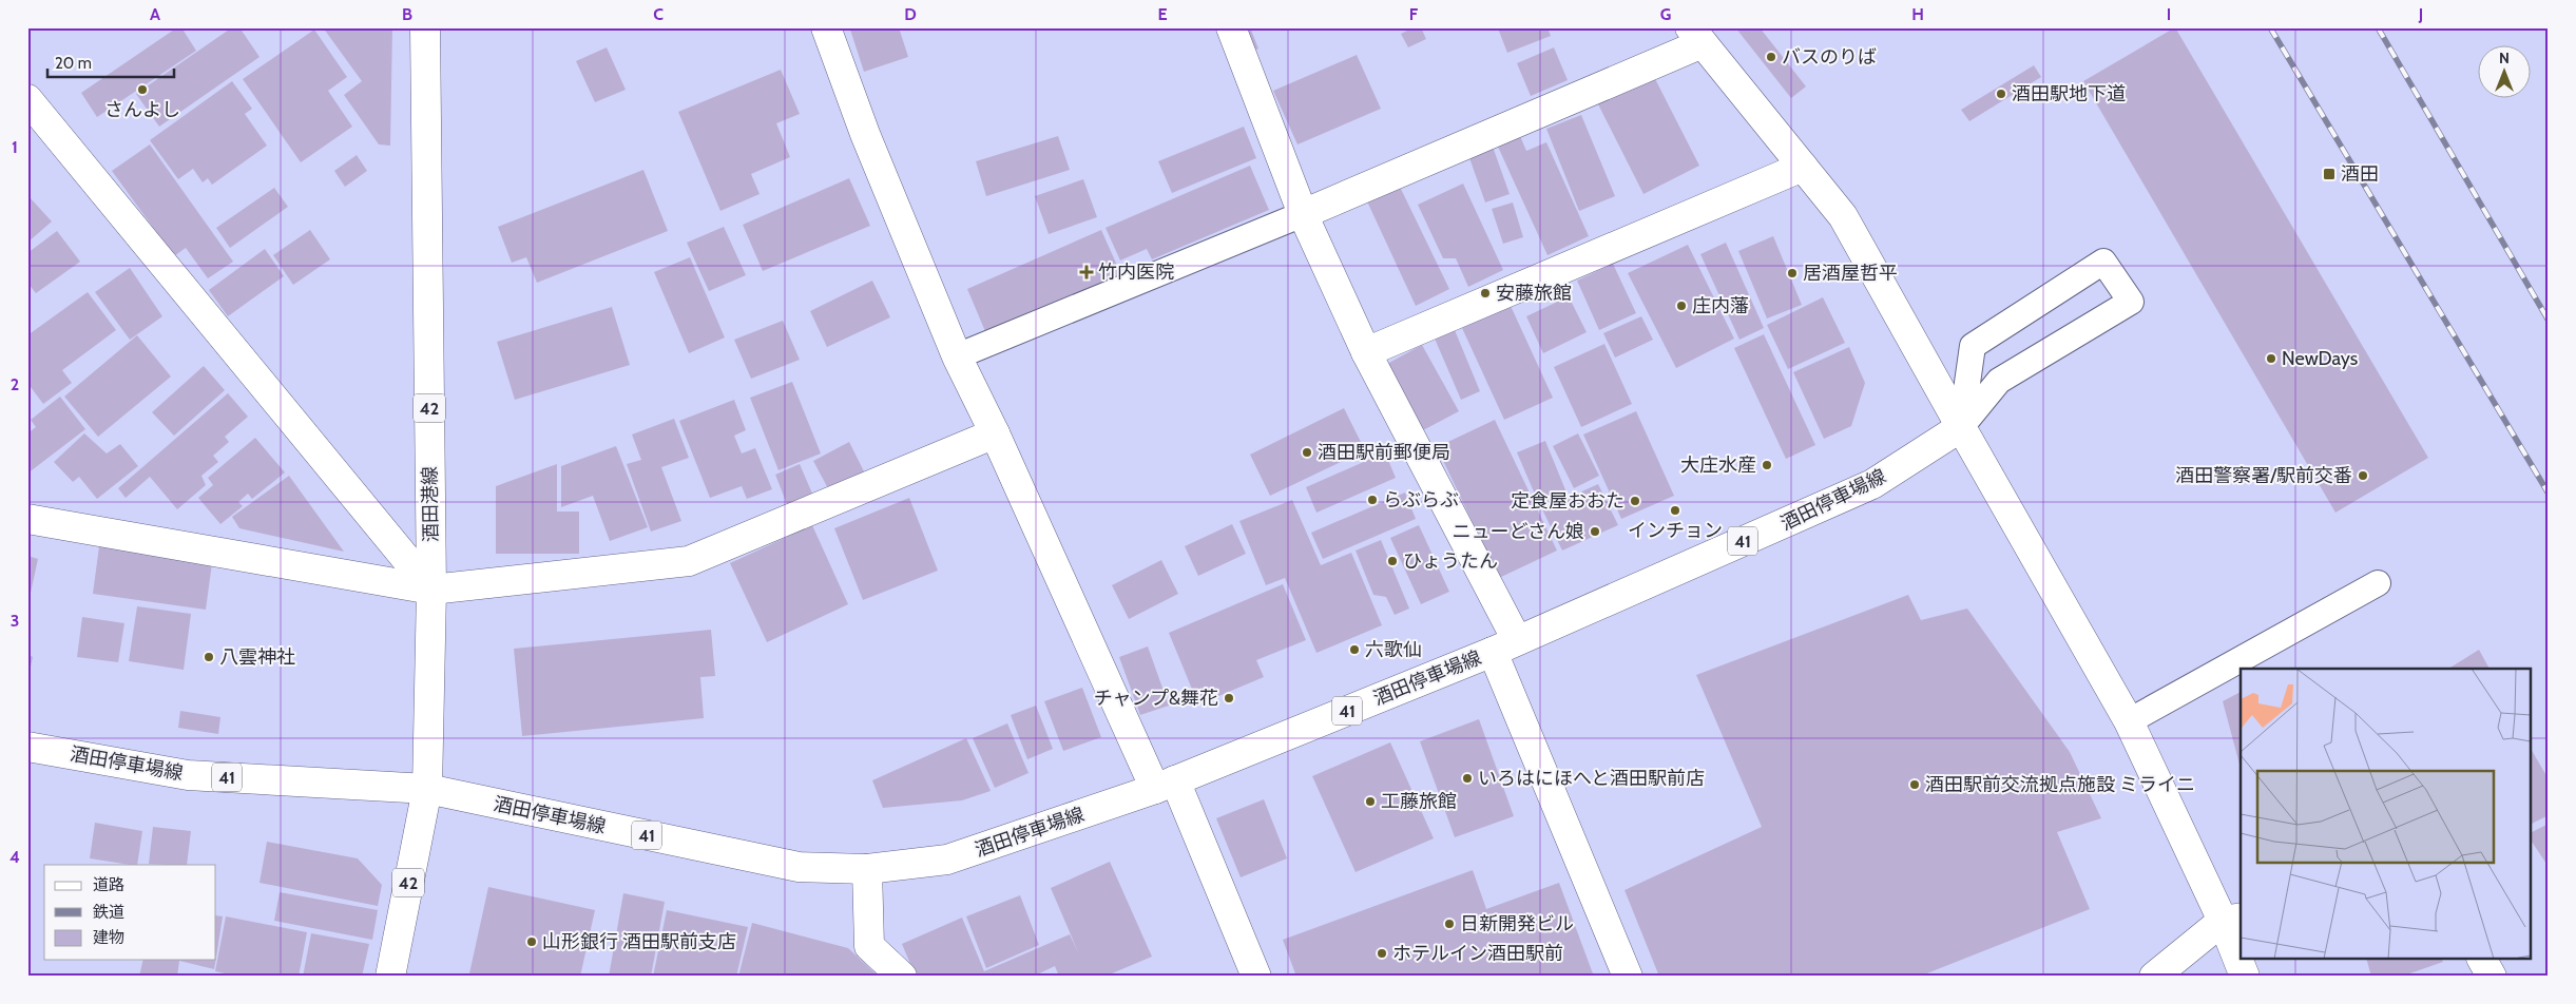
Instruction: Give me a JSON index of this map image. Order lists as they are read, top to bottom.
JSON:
{
  "streets": {
    "street": [
      "42",
      "酒田停車場線",
      "酒田港線",
      "41"
    ]
  },
  "crossings": [
    ["酒田停車場線", "酒田港線"]
  ],
  "places": {
    "other": [
      "バスのりば",
      "さんよし",
      "酒田駅地下道",
      "居酒屋哲平",
      "安藤旅館",
      "庄内藩",
      "NewDays",
      "酒田駅前郵便局",
      "大庄水産",
      "酒田警察署/駅前交番",
      "らぶらぶ",
      "定食屋おおた",
      "インチョン",
      "ニューどさん娘",
      "ひょうたん",
      "六歌仙",
      "八雲神社",
      "チャンプ&舞花",
      "いろはにほへと酒田駅前店",
      "酒田駅前交流拠点施設 ミライニ",
      "工藤旅館",
      "日新開発ビル",
      "山形銀行 酒田駅前支店",
      "ホテルイン酒田駅前"
    ],
    "transit": ["酒田"],
    "health": ["竹内医院"]
  },
  "legend": ["道路", "鉄道", "建物"],
  "scale_bar": "20 m",
  "north": "top",
  "grid": {
    "columns": [
      "A",
      "B",
      "C",
      "D",
      "E",
      "F",
      "G",
      "H",
      "I",
      "J"
    ],
    "rows": [
      "1",
      "2",
      "3",
      "4"
    ]
  }
}
